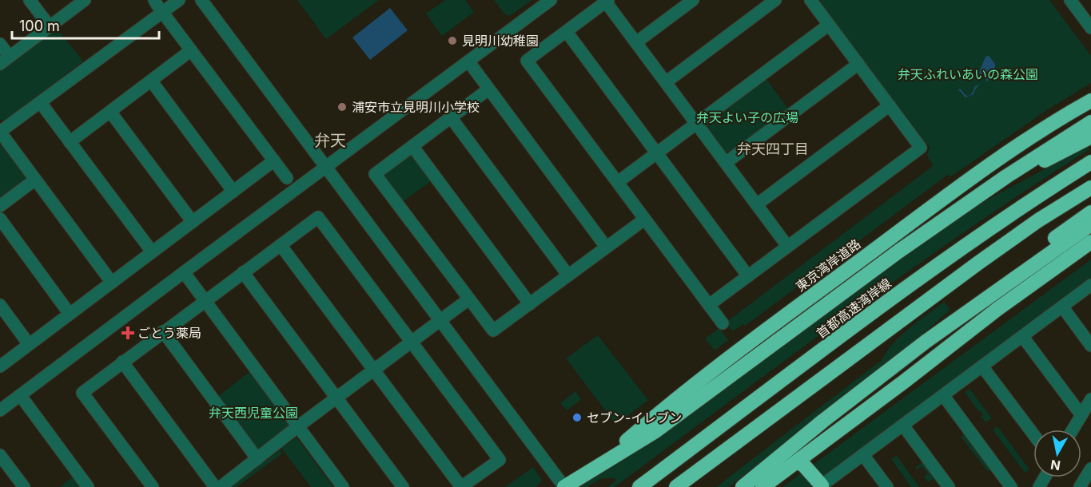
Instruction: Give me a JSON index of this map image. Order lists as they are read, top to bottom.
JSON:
{
  "streets": {
    "highway": ["東京湾岸道路", "首都高速湾岸線"]
  },
  "districts": ["弁天", "弁天四丁目"],
  "parks": ["弁天ふれいあいの森公園", "弁天よい子の広場", "弁天西児童公園"],
  "places": {
    "other": ["見明川幼稚園", "浦安市立見明川小学校", "セブン-イレブン"],
    "health": ["ごとう薬局"]
  },
  "scale_bar": "100 m",
  "north": "bottom"
}
